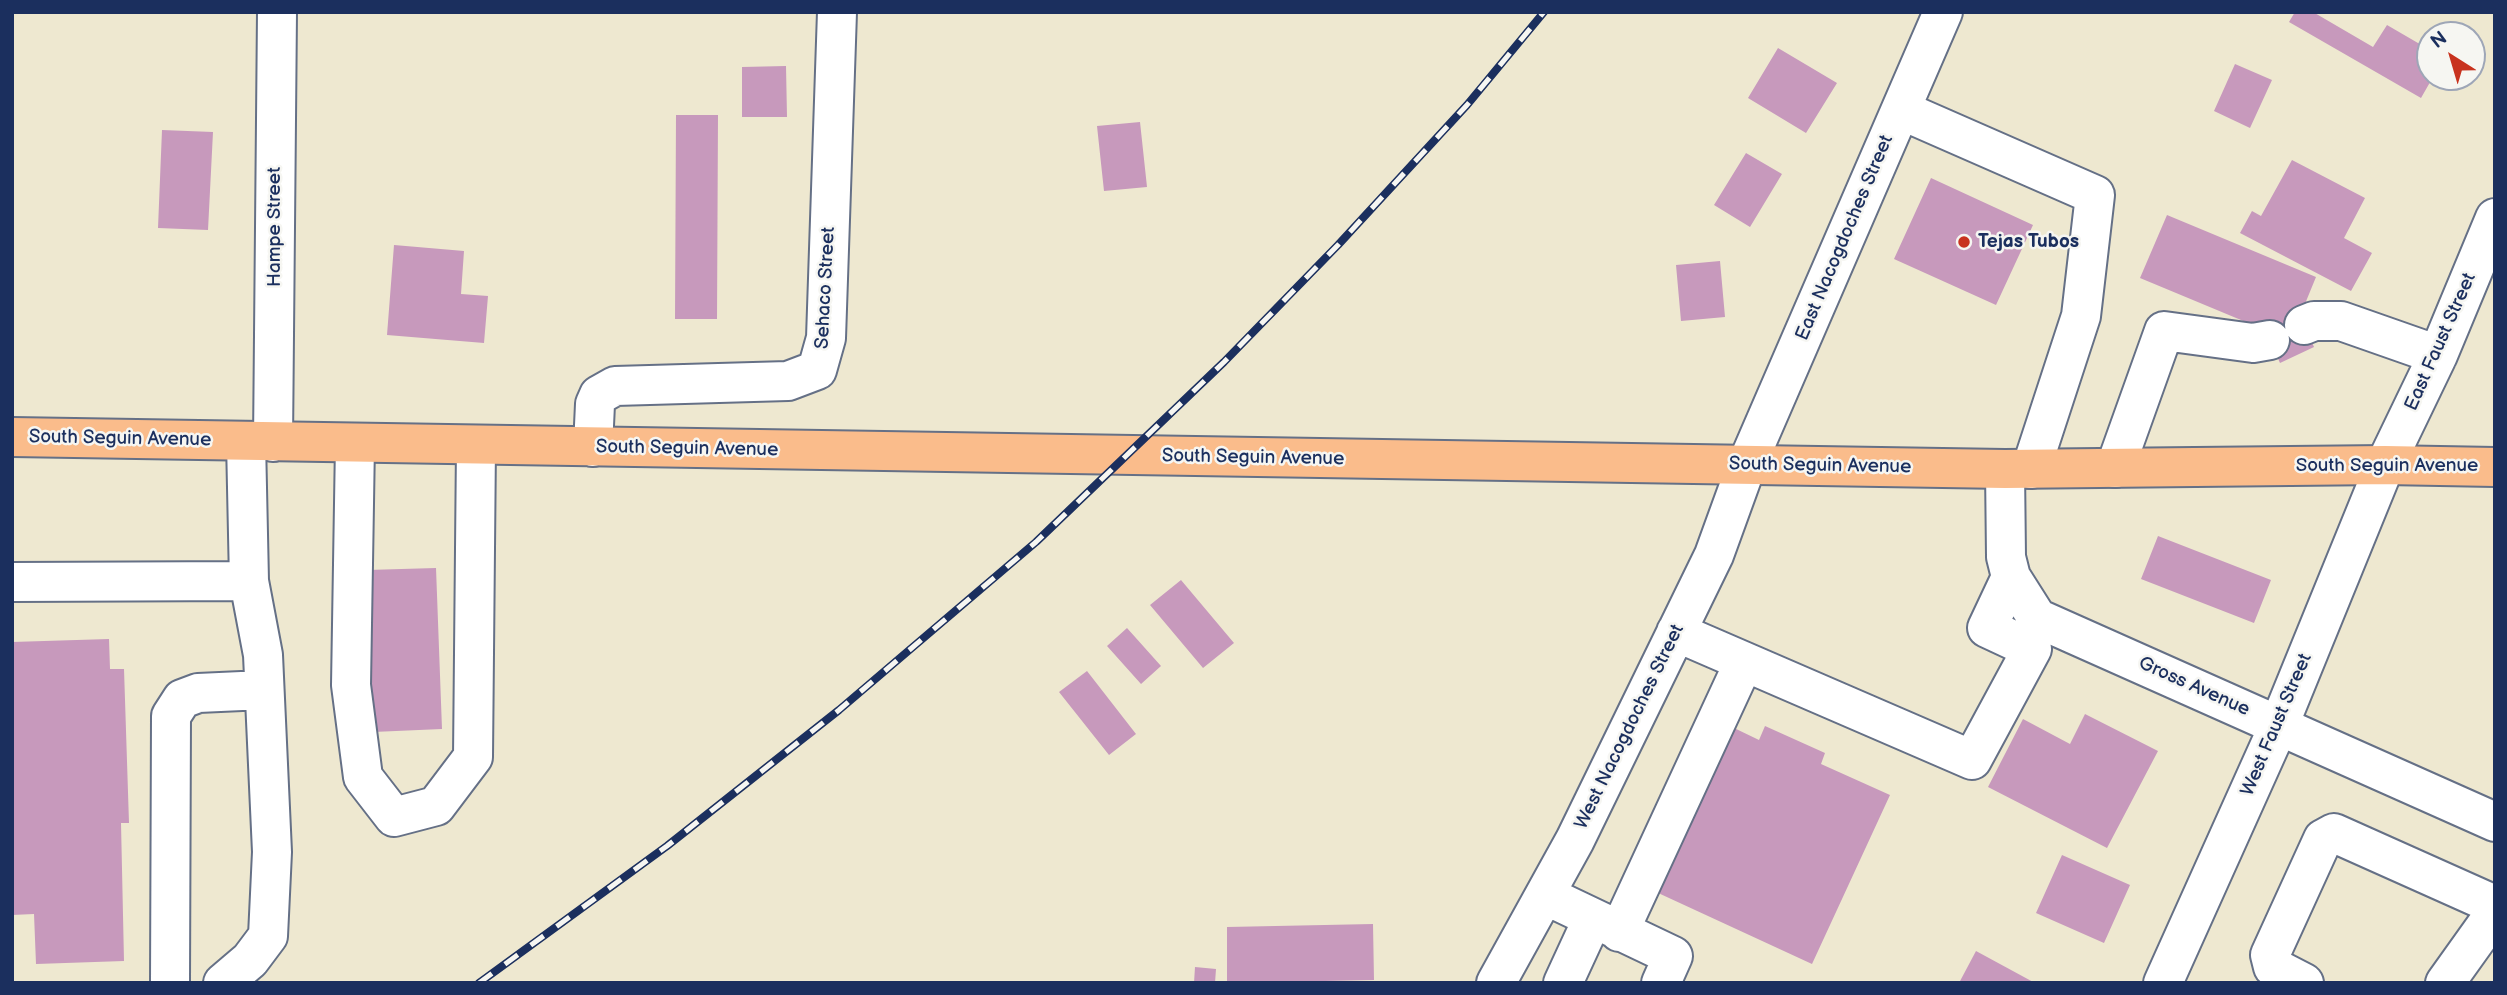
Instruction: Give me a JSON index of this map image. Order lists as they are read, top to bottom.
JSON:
{
  "streets": {
    "main road": ["South Seguin Avenue"],
    "street": [
      "Hampe Street",
      "East Nacogdoches Street",
      "Sehaco Street",
      "East Faust Street",
      "Gross Avenue",
      "West Faust Street",
      "West Nacogdoches Street"
    ]
  },
  "crossings": [
    ["Hampe Street", "South Seguin Avenue"],
    ["East Nacogdoches Street", "South Seguin Avenue"],
    ["East Nacogdoches Street", "Gross Avenue"],
    ["East Nacogdoches Street", "West Nacogdoches Street"],
    ["Sehaco Street", "South Seguin Avenue"],
    ["East Faust Street", "South Seguin Avenue"],
    ["East Faust Street", "West Faust Street"],
    ["South Seguin Avenue", "Gross Avenue"],
    ["South Seguin Avenue", "West Faust Street"],
    ["South Seguin Avenue", "West Nacogdoches Street"],
    ["Gross Avenue", "West Faust Street"]
  ],
  "places": ["Tejas Tubos"],
  "north": "top left"
}
